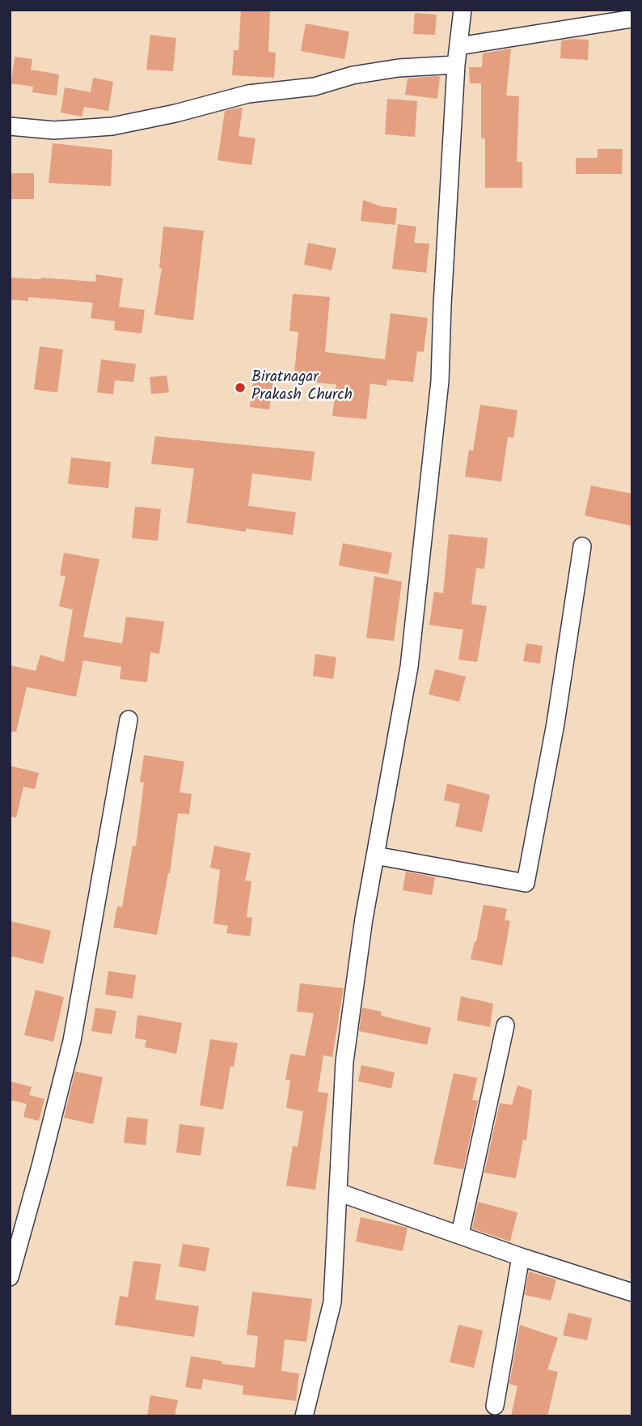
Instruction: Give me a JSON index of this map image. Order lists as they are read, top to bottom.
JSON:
{
  "places": ["Biratnagar Prakash Church"]
}
